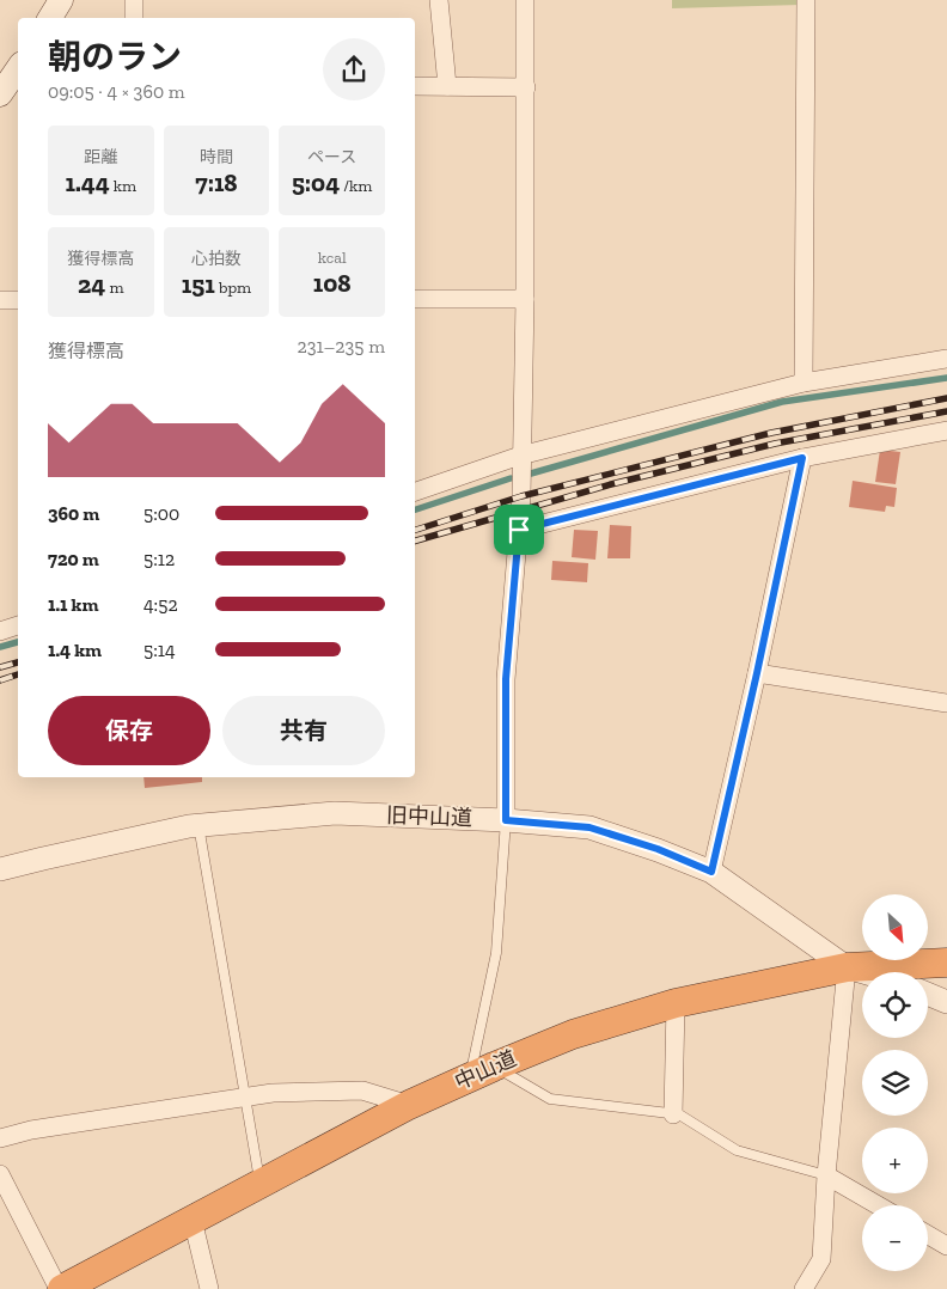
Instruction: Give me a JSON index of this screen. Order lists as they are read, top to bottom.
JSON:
{
  "streets": {
    "highway": ["中山道"],
    "street": ["旧中山道"]
  },
  "crossings": [
    ["旧中山道", "中山道"]
  ],
  "north": "bottom right",
  "page": {
    "heading": ["朝のラン", "09:05 · 4 × 360 m"],
    "stats": [
      ["距離", "1.44 km"],
      ["時間", "7:18"],
      ["ペース", "5:04 /km"],
      ["獲得標高", "24 m"],
      ["心拍数", "151 bpm"],
      ["kcal", "108"]
    ],
    "chart": ["獲得標高", "231–235 m"],
    "list": [
      {
        "name": "360 m",
        "note": "5:00"
      },
      {
        "name": "720 m",
        "note": "5:12"
      },
      {
        "name": "1.1 km",
        "note": "4:52"
      },
      {
        "name": "1.4 km",
        "note": "5:14"
      }
    ],
    "buttons": ["保存", "共有"],
    "map_buttons": ["+", "−"]
  }
}
